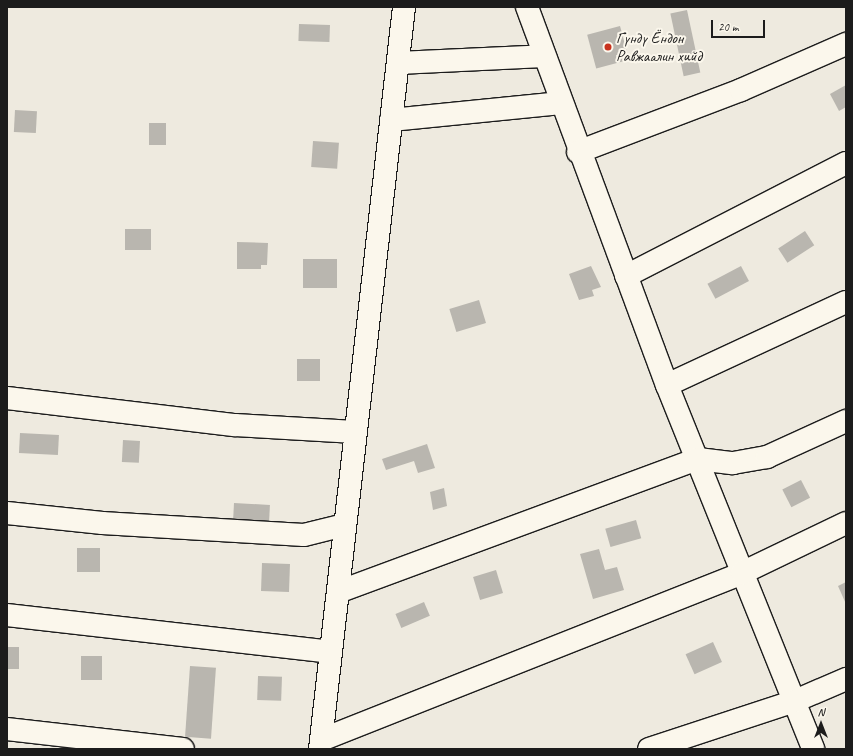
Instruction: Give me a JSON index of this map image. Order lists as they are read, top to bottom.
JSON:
{
  "places": ["Гүндү Ёндон Равжаалин хийд"],
  "scale_bar": "20 m",
  "north": "top"
}
